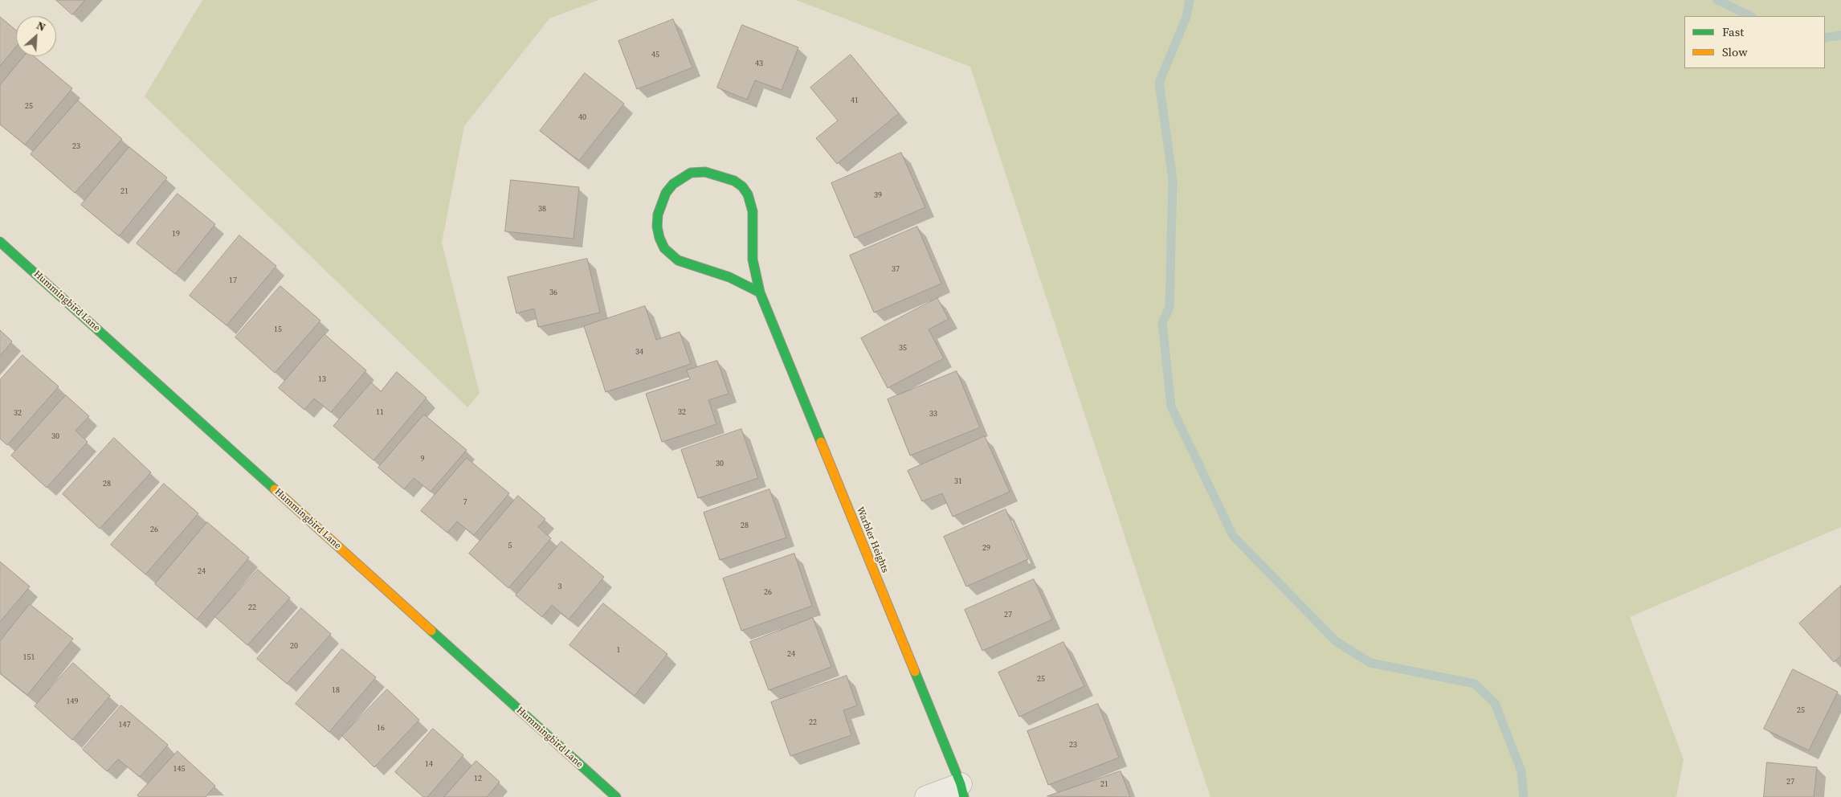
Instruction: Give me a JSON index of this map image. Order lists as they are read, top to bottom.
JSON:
{
  "streets": {
    "street": ["Hummingbird Lane", "Warbler Heights"]
  },
  "house_numbers": [
    "45",
    "43",
    "41",
    "25",
    "40",
    "23",
    "21",
    "39",
    "38",
    "19",
    "37",
    "17",
    "36",
    "15",
    "35",
    "34",
    "13",
    "11",
    "32",
    "32",
    "33",
    "30",
    "9",
    "30",
    "31",
    "28",
    "7",
    "28",
    "26",
    "5",
    "29",
    "24",
    "3",
    "26",
    "22",
    "27",
    "20",
    "1",
    "24",
    "151",
    "25",
    "18",
    "149",
    "25",
    "22",
    "147",
    "16",
    "23",
    "14",
    "145",
    "12",
    "27",
    "21"
  ],
  "legend": ["Fast", "Slow"],
  "north": "top right"
}
